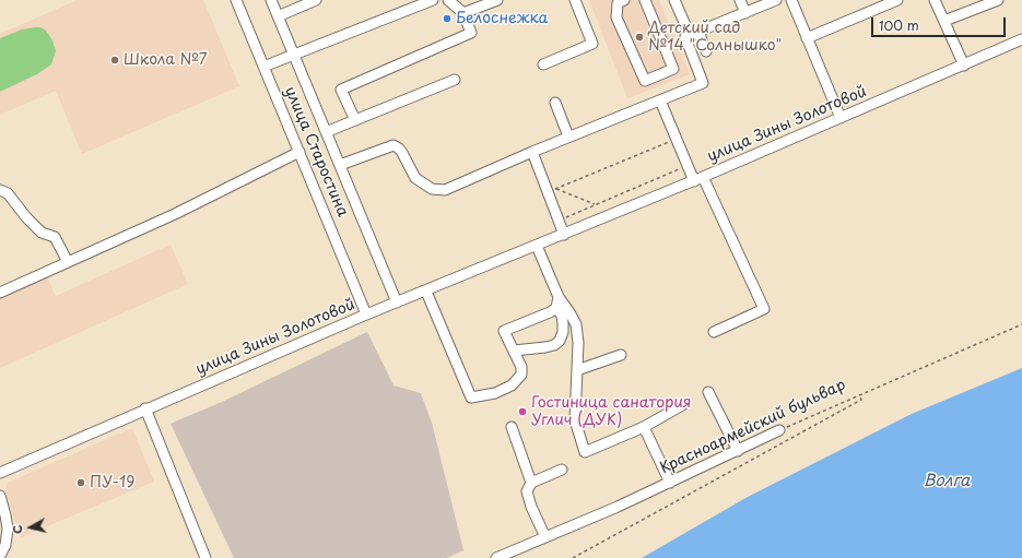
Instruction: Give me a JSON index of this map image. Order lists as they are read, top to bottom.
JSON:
{
  "streets": {
    "street": ["улица Зины Золотовой", "улица Старостина", "Красноармейский бульвар"]
  },
  "crossings": [
    ["улица Зины Золотовой", "улица Старостина"]
  ],
  "water": ["Волга"],
  "places": [
    "Белоснежка",
    "Детский сад №14 \"Солнышко\"",
    "Школа №7",
    "Гостиница санатория Углич (ДУК)",
    "ПУ-19"
  ],
  "scale_bar": "100 m",
  "north": "left"
}
